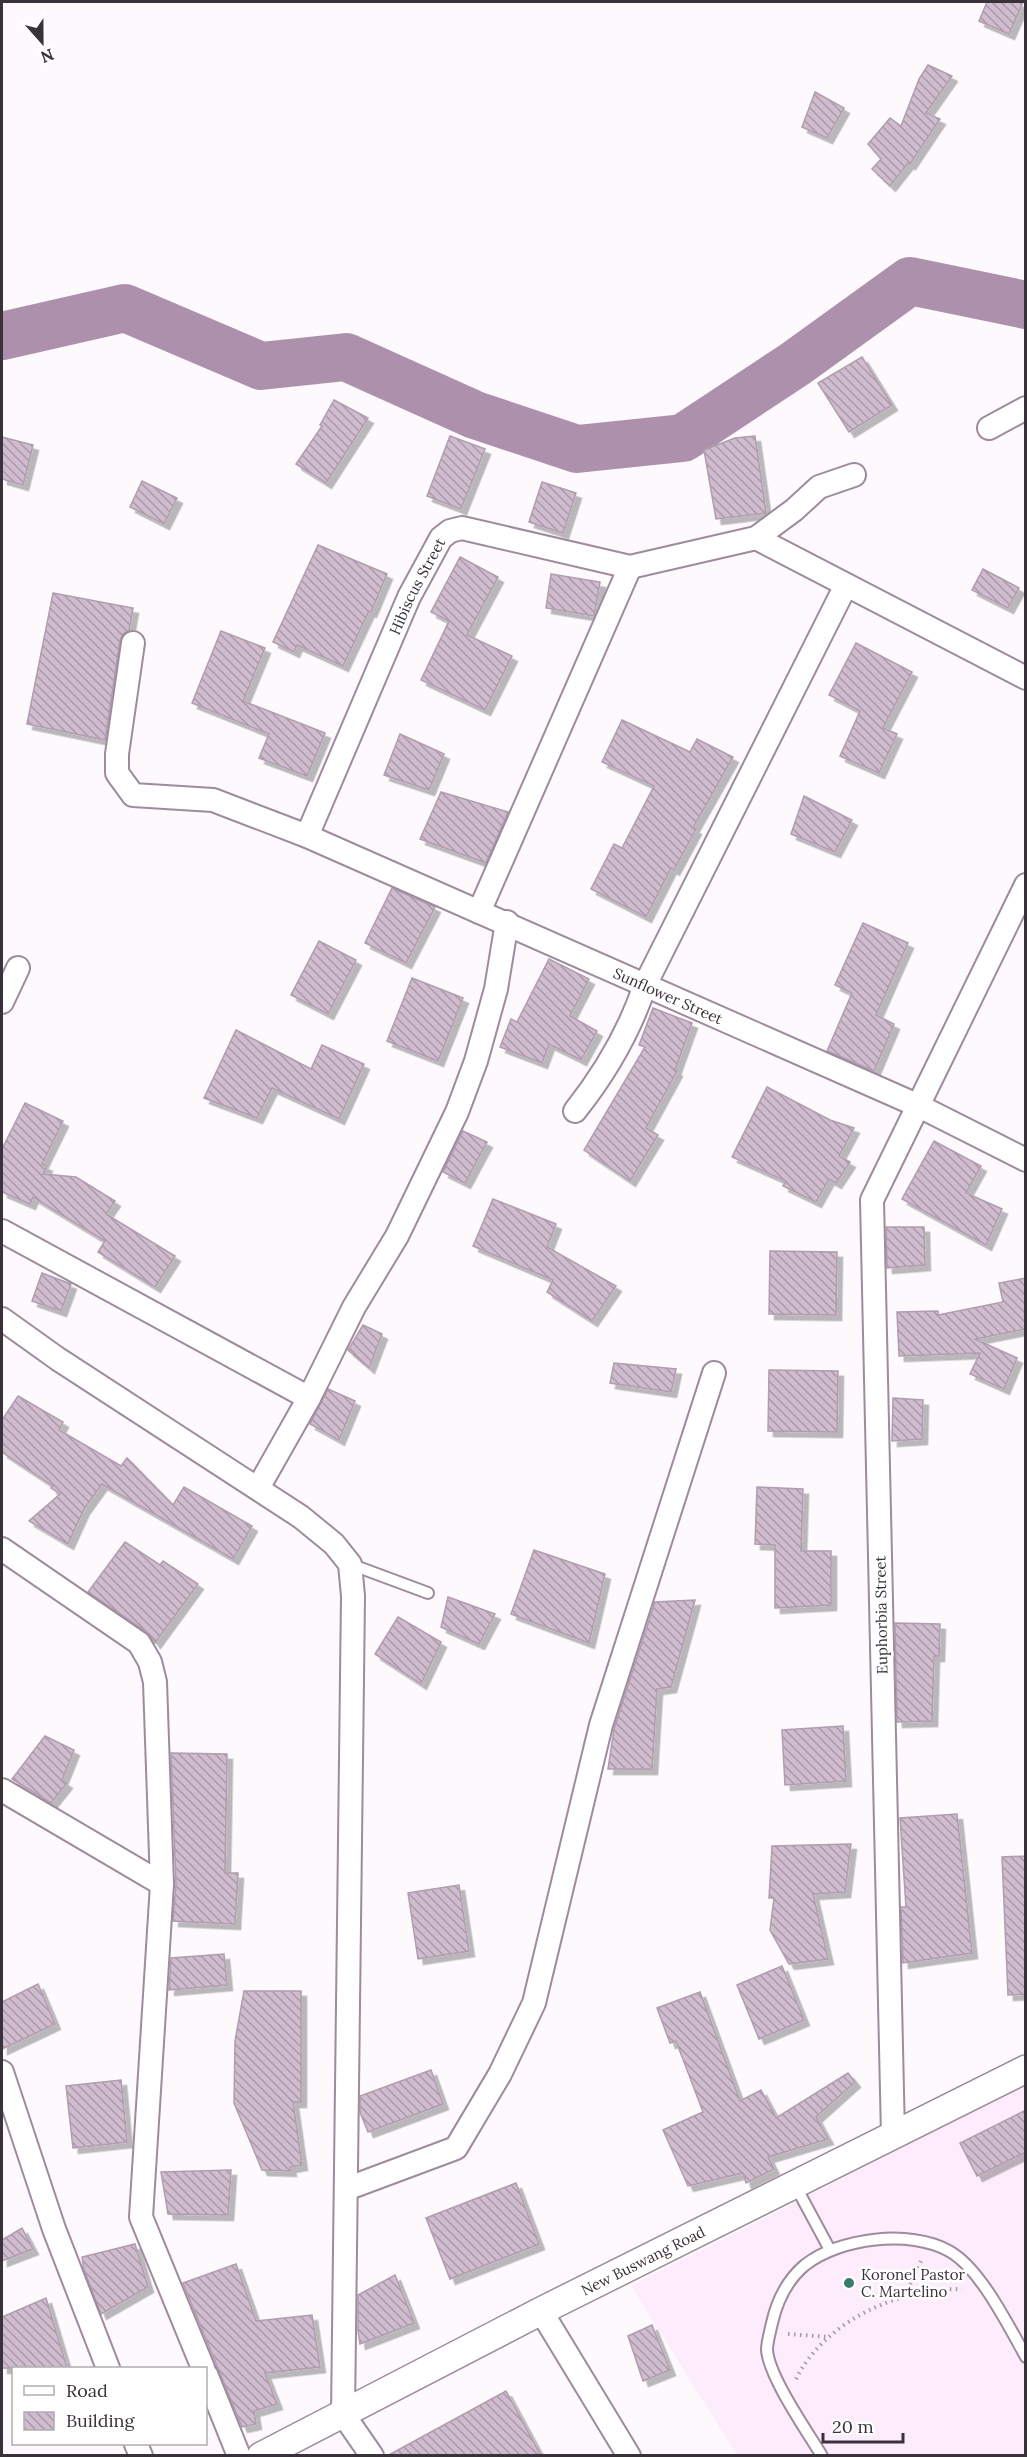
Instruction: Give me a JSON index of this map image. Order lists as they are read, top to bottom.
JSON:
{
  "streets": {
    "street": [
      "Hibiscus Street",
      "Sunflower Street",
      "Euphorbia Street",
      "New Buswang Road"
    ]
  },
  "crossings": [
    ["Hibiscus Street", "Sunflower Street"],
    ["Sunflower Street", "Euphorbia Street"],
    ["Euphorbia Street", "New Buswang Road"]
  ],
  "places": ["Koronel Pastor C. Martelino"],
  "legend": ["Road", "Building"],
  "scale_bar": "20 m",
  "north": "bottom"
}
